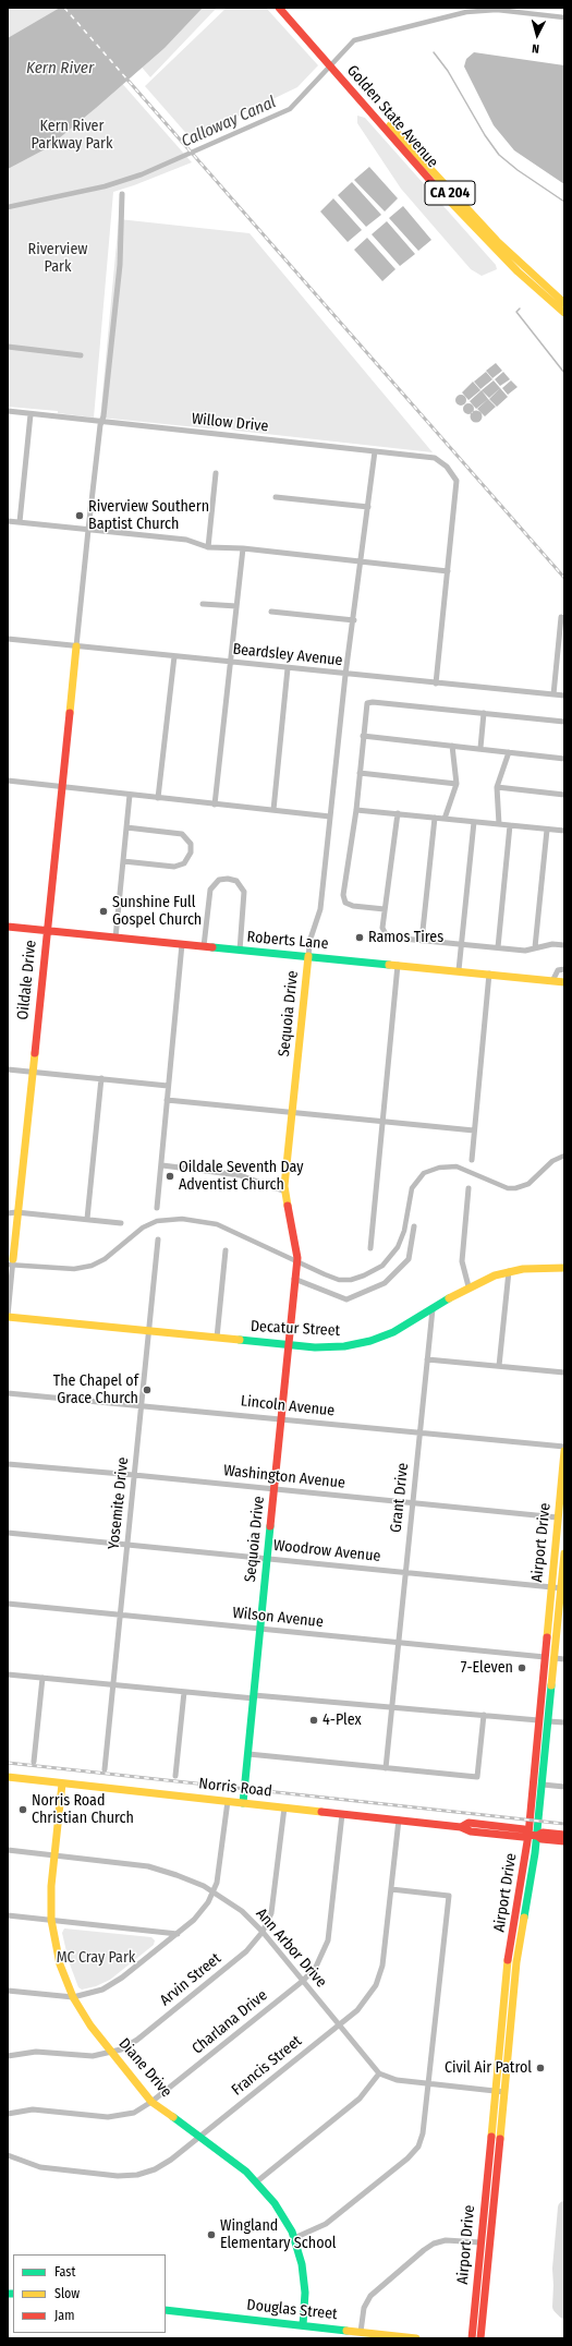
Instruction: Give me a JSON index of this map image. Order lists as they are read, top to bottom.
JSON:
{
  "streets": {
    "main road": [
      "Golden State Avenue",
      "CA 204",
      "Roberts Lane",
      "Oildale Drive",
      "Sequoia Drive",
      "Decatur Street",
      "Airport Drive",
      "Norris Road",
      "Diane Drive",
      "Douglas Street"
    ],
    "street": [
      "Willow Drive",
      "Beardsley Avenue",
      "Lincoln Avenue",
      "Washington Avenue",
      "Grant Drive",
      "Yosemite Drive",
      "Woodrow Avenue",
      "Wilson Avenue",
      "Ann Arbor Drive",
      "Arvin Street",
      "Charlana Drive",
      "Francis Street"
    ]
  },
  "crossings": [
    ["Willow Drive", "Sequoia Drive"],
    ["Beardsley Avenue", "Oildale Drive"],
    ["Beardsley Avenue", "Sequoia Drive"],
    ["Roberts Lane", "Oildale Drive"],
    ["Roberts Lane", "Sequoia Drive"],
    ["Oildale Drive", "Decatur Street"],
    ["Sequoia Drive", "Decatur Street"],
    ["Sequoia Drive", "Lincoln Avenue"],
    ["Sequoia Drive", "Washington Avenue"],
    ["Sequoia Drive", "Woodrow Avenue"],
    ["Sequoia Drive", "Wilson Avenue"],
    ["Sequoia Drive", "Norris Road"],
    ["Decatur Street", "Grant Drive"],
    ["Decatur Street", "Yosemite Drive"],
    ["Lincoln Avenue", "Grant Drive"],
    ["Lincoln Avenue", "Yosemite Drive"],
    ["Washington Avenue", "Grant Drive"],
    ["Washington Avenue", "Yosemite Drive"],
    ["Washington Avenue", "Airport Drive"],
    ["Grant Drive", "Woodrow Avenue"],
    ["Grant Drive", "Wilson Avenue"],
    ["Yosemite Drive", "Woodrow Avenue"],
    ["Yosemite Drive", "Wilson Avenue"],
    ["Airport Drive", "Woodrow Avenue"],
    ["Airport Drive", "Wilson Avenue"],
    ["Airport Drive", "Norris Road"],
    ["Norris Road", "Arvin Street"],
    ["Norris Road", "Charlana Drive"],
    ["Norris Road", "Francis Street"],
    ["Norris Road", "Diane Drive"],
    ["Ann Arbor Drive", "Arvin Street"],
    ["Ann Arbor Drive", "Charlana Drive"],
    ["Ann Arbor Drive", "Francis Street"],
    ["Ann Arbor Drive", "Diane Drive"],
    ["Arvin Street", "Diane Drive"],
    ["Charlana Drive", "Diane Drive"],
    ["Francis Street", "Diane Drive"],
    ["Diane Drive", "Douglas Street"]
  ],
  "water": ["Kern River", "Calloway Canal"],
  "parks": ["Kern River Parkway Park", "Riverview Park", "MC Cray Park"],
  "places": [
    "Riverview Southern Baptist Church",
    "Sunshine Full Gospel Church",
    "Ramos Tires",
    "Oildale Seventh Day Adventist Church",
    "The Chapel of Grace Church",
    "7-Eleven",
    "4-Plex",
    "Norris Road Christian Church",
    "Civil Air Patrol",
    "Wingland Elementary School"
  ],
  "legend": ["Fast", "Slow", "Jam"],
  "north": "bottom"
}
